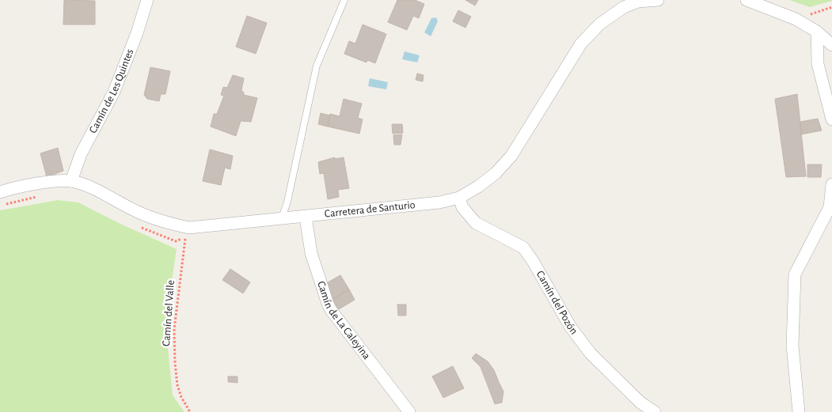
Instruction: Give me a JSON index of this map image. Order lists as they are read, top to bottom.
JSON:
{
  "streets": {
    "street": [
      "Camín de Les Quintes",
      "Carretera de Santurio",
      "Camín del Pozón",
      "Camín de La Caleyina"
    ],
    "path": ["Camín del Valle"]
  },
  "crossings": [
    ["Camín de Les Quintes", "Carretera de Santurio"],
    ["Carretera de Santurio", "Camín del Pozón"],
    ["Carretera de Santurio", "Camín de La Caleyina"]
  ]
}
